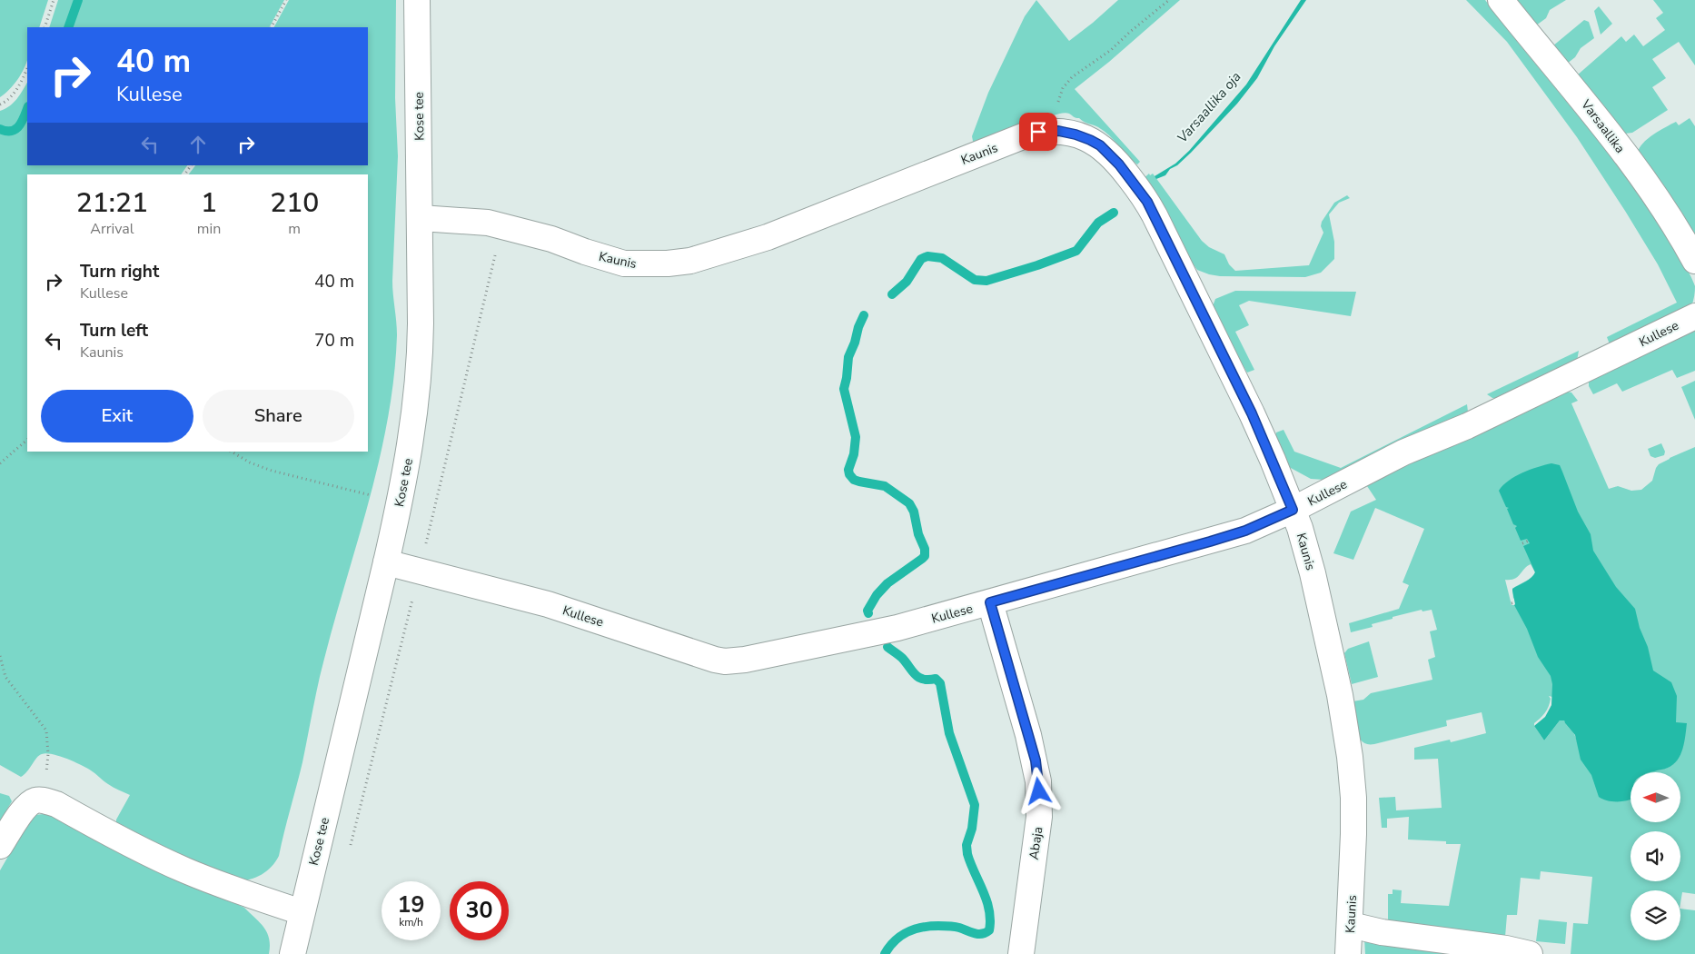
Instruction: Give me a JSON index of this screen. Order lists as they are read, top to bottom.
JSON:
{
  "streets": {
    "street": [
      "Kose tee",
      "Varsaallika",
      "Kaunis",
      "Kullese",
      "Abaja"
    ]
  },
  "crossings": [
    ["Kose tee", "Kaunis"],
    ["Kose tee", "Kullese"],
    ["Kaunis", "Kullese"],
    ["Kullese", "Abaja"]
  ],
  "water": ["Varsaallika oja"],
  "north": "left",
  "page": {
    "turn": ["40 m", "Kullese"],
    "eta": [
      "21:21",
      "Arrival",
      "1",
      "min",
      "210",
      "m"
    ],
    "list": [
      {
        "name": "Turn right",
        "note": "Kullese",
        "value": "40 m"
      },
      {
        "name": "Turn left",
        "note": "Kaunis",
        "value": "70 m"
      }
    ],
    "buttons": ["Exit", "Share"],
    "speed": "19 km/h",
    "limit": "30"
  }
}
